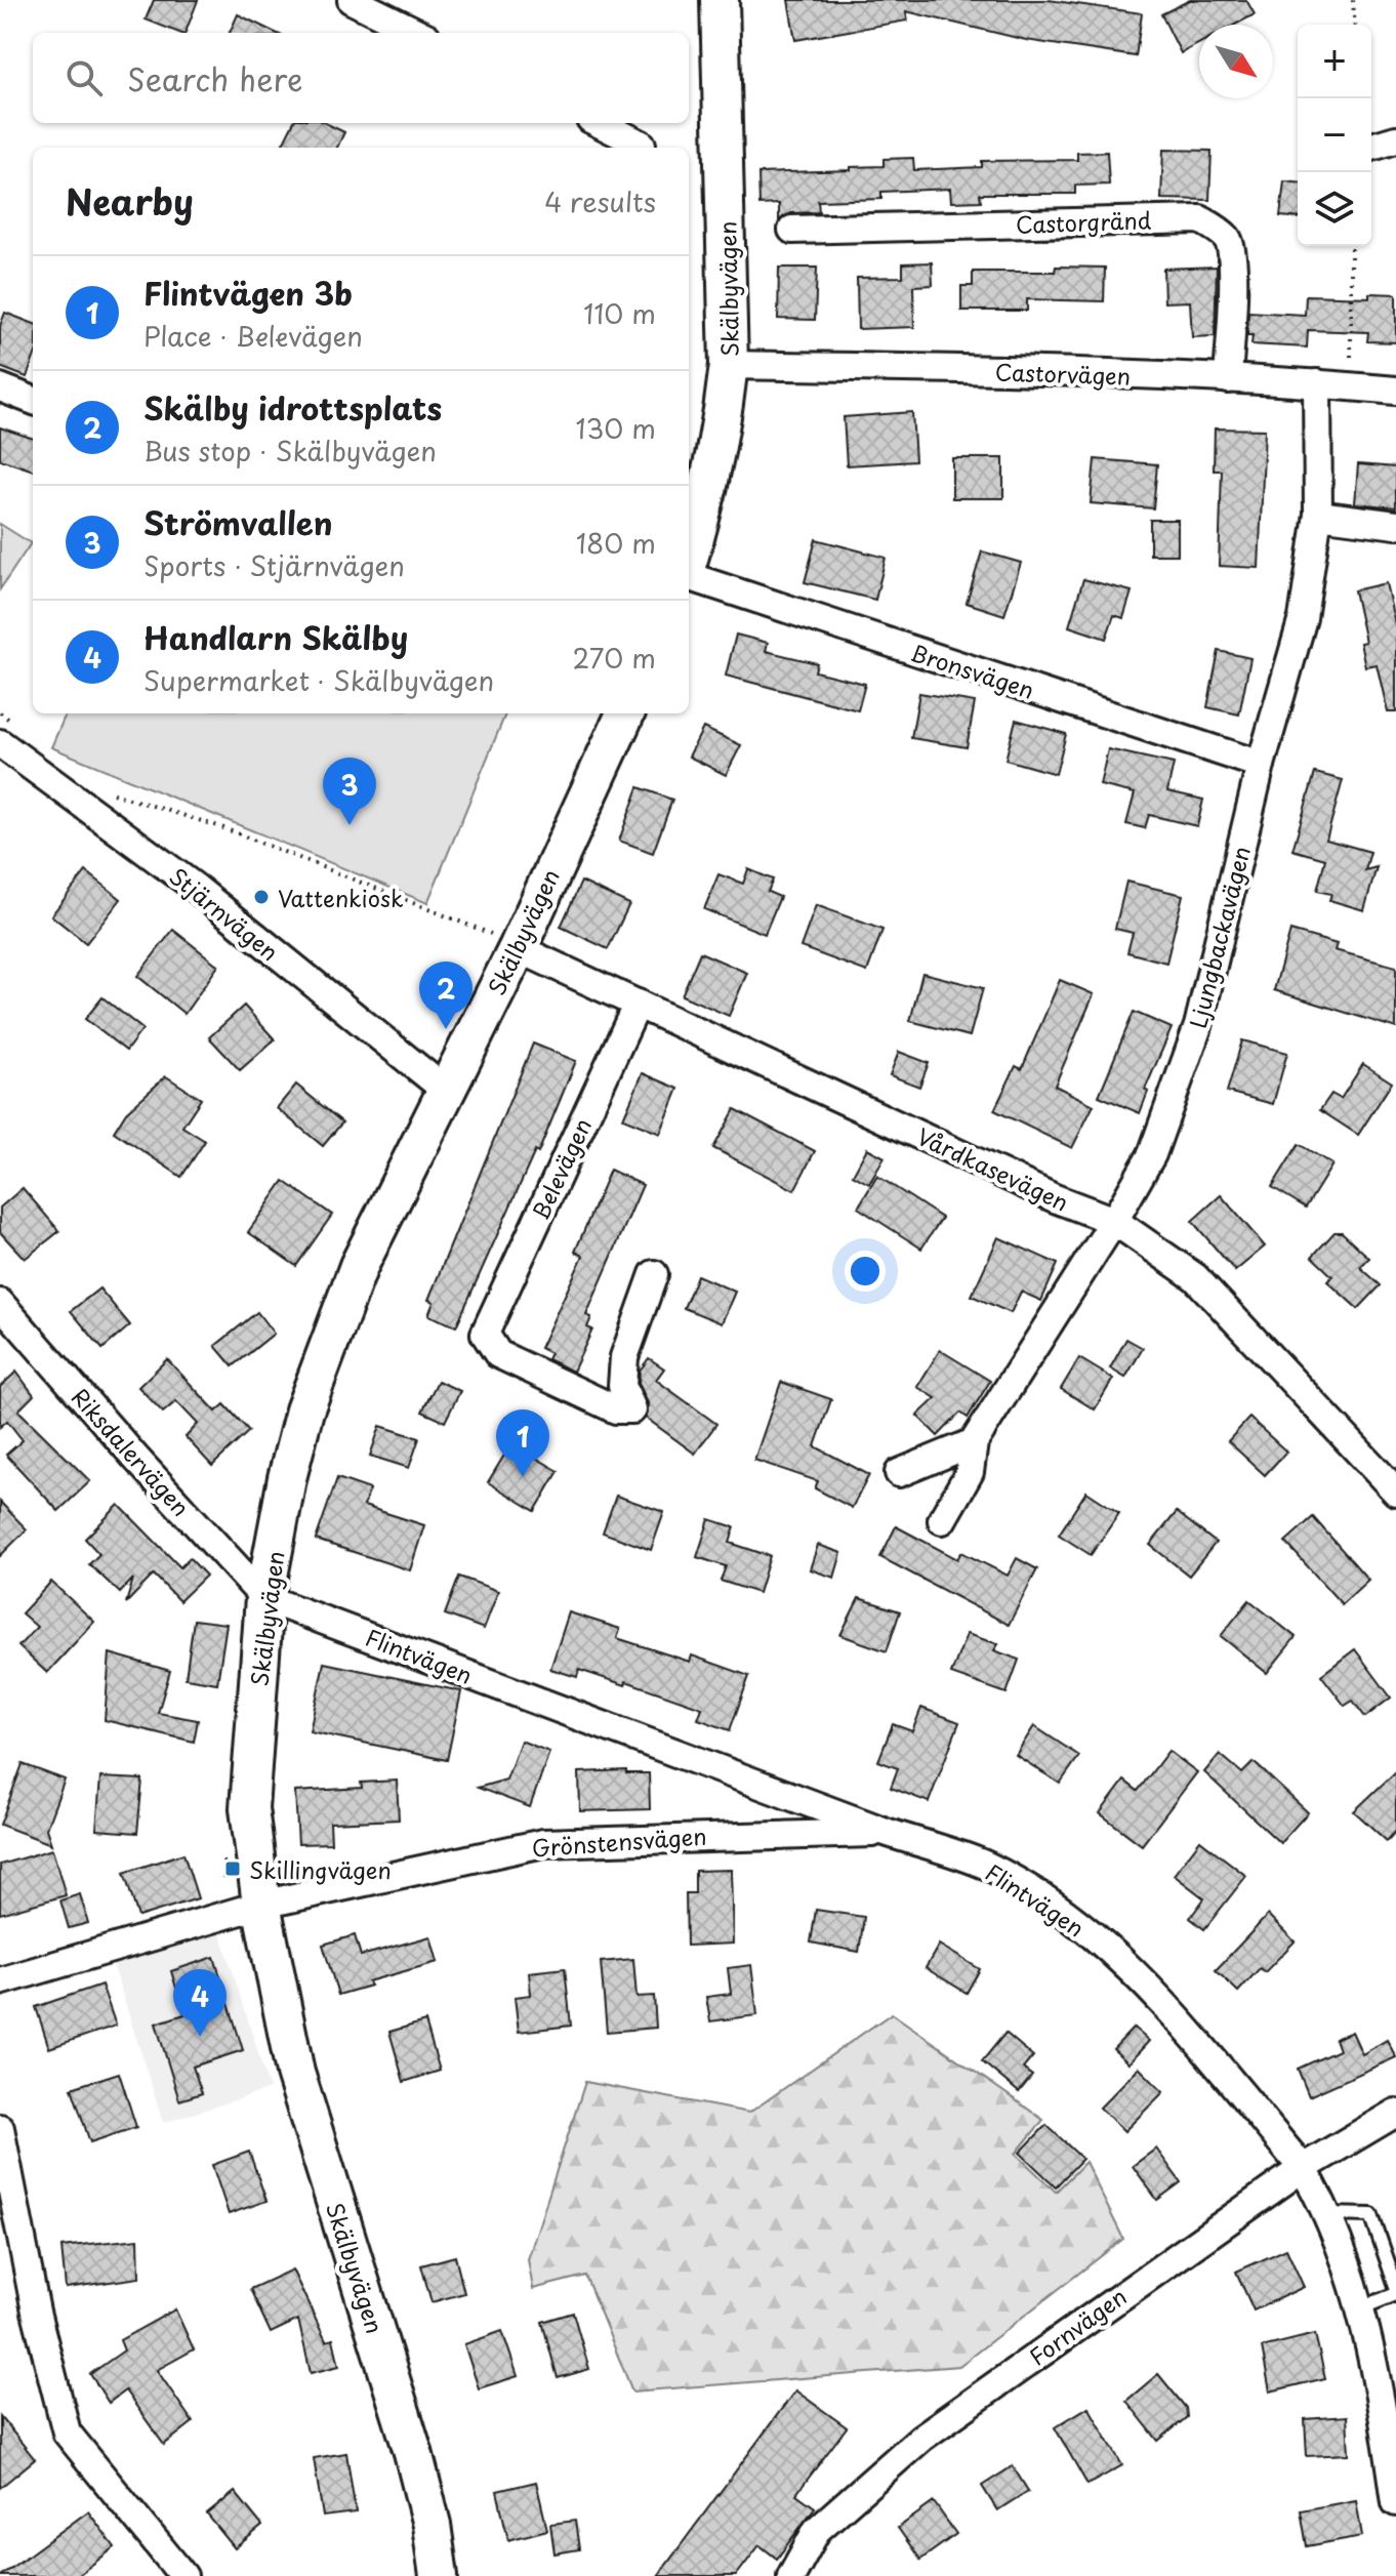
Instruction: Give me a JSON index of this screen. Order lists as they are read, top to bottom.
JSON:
{
  "streets": {
    "street": [
      "Castorgränd",
      "Skälbyvägen",
      "Castorvägen",
      "Bronsvägen",
      "Stjärnvägen",
      "Ljungbackavägen",
      "Belevägen",
      "Vårdkasevägen",
      "Riksdalervägen",
      "Flintvägen",
      "Grönstensvägen",
      "Fornvägen"
    ]
  },
  "crossings": [
    ["Castorgränd", "Castorvägen"],
    ["Skälbyvägen", "Castorvägen"],
    ["Skälbyvägen", "Stjärnvägen"],
    ["Skälbyvägen", "Vårdkasevägen"],
    ["Skälbyvägen", "Riksdalervägen"],
    ["Skälbyvägen", "Flintvägen"],
    ["Skälbyvägen", "Grönstensvägen"],
    ["Castorvägen", "Ljungbackavägen"],
    ["Bronsvägen", "Ljungbackavägen"],
    ["Ljungbackavägen", "Vårdkasevägen"],
    ["Belevägen", "Vårdkasevägen"],
    ["Riksdalervägen", "Flintvägen"],
    ["Flintvägen", "Grönstensvägen"],
    ["Flintvägen", "Fornvägen"]
  ],
  "places": {
    "other": ["Vattenkiosk"],
    "transit": ["Skillingvägen"]
  },
  "north": "bottom right",
  "page": {
    "map_buttons": ["+", "−"],
    "search": "Search here",
    "heading": ["Nearby", "4 results"],
    "list": [
      {
        "mark": "1",
        "name": "Flintvägen 3b",
        "note": "Place · Belevägen",
        "value": "110 m"
      },
      {
        "mark": "2",
        "name": "Skälby idrottsplats",
        "note": "Bus stop · Skälbyvägen",
        "value": "130 m"
      },
      {
        "mark": "3",
        "name": "Strömvallen",
        "note": "Sports · Stjärnvägen",
        "value": "180 m"
      },
      {
        "mark": "4",
        "name": "Handlarn Skälby",
        "note": "Supermarket · Skälbyvägen",
        "value": "270 m"
      }
    ],
    "pins": [
      "3",
      "2",
      "1",
      "4"
    ]
  }
}
